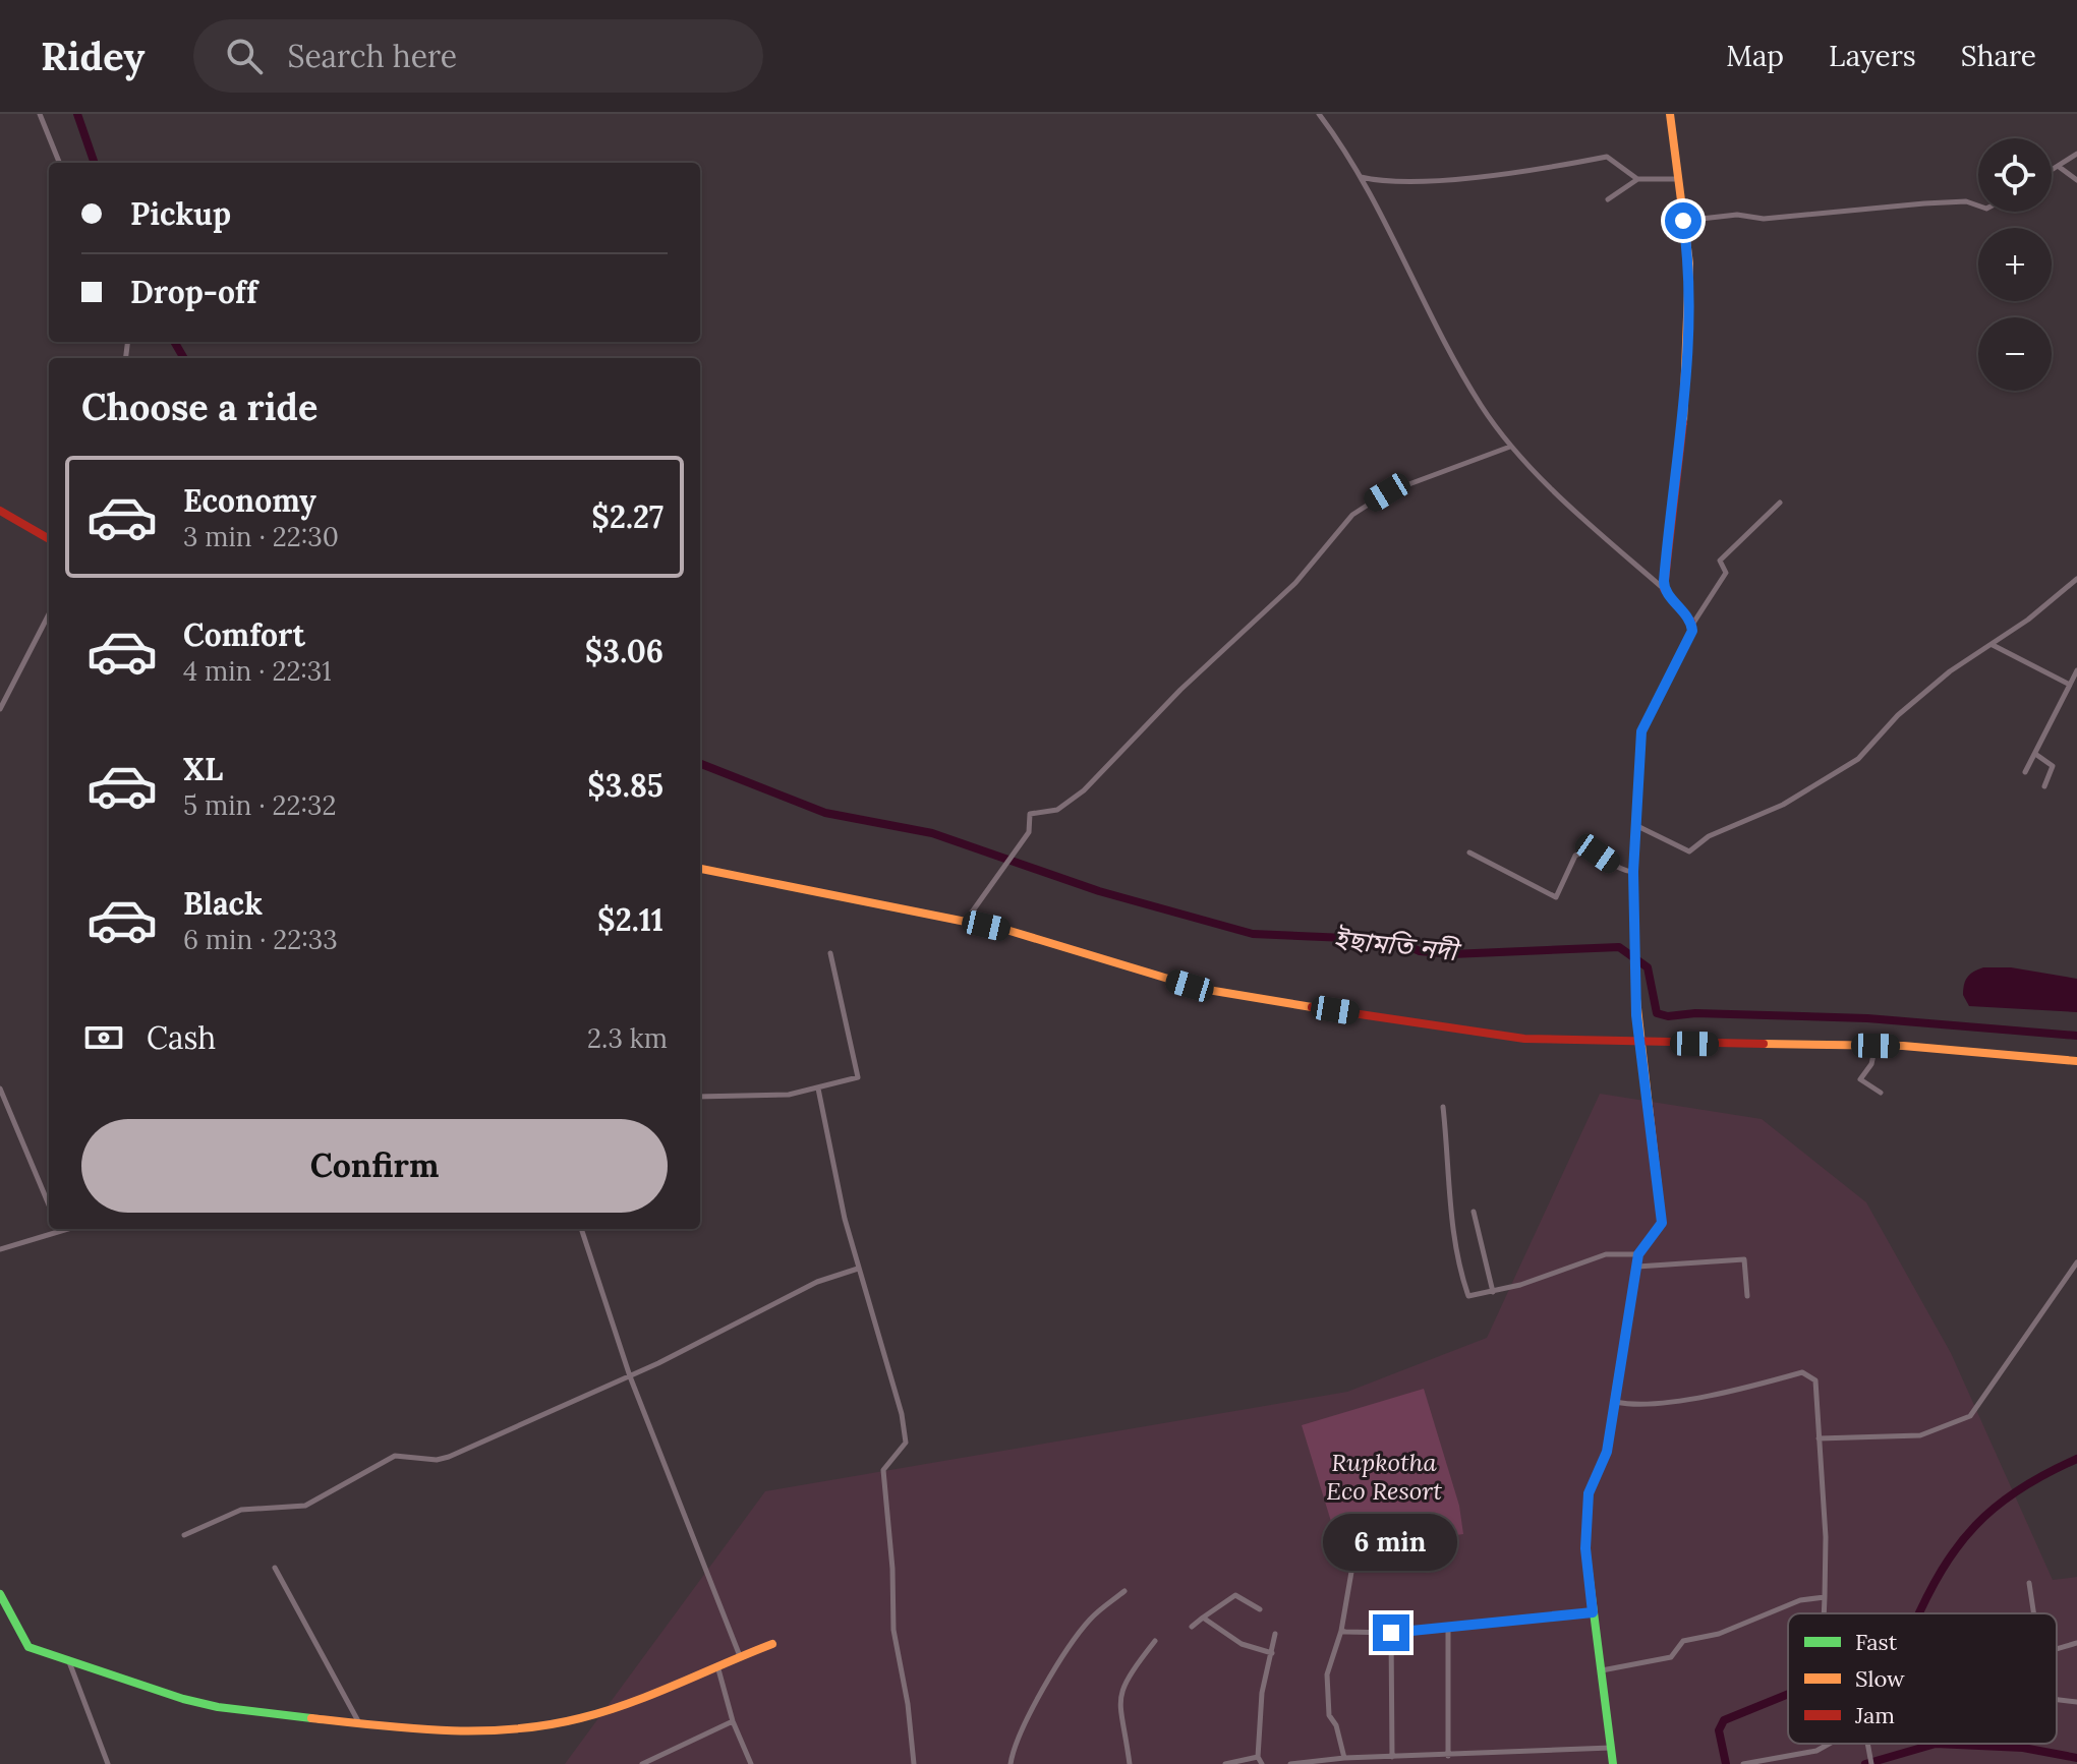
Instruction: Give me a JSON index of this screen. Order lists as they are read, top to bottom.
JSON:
{
  "water": ["ইছামতি নদী"],
  "parks": ["Rupkotha Eco Resort"],
  "legend": ["Fast", "Slow", "Jam"],
  "page": {
    "header": "Ridey",
    "search": "Search here",
    "nav": ["Map", "Layers", "Share"],
    "map_buttons": ["+", "−"],
    "banner": ["Pickup", "Drop-off"],
    "heading": "Choose a ride",
    "list": [
      {
        "name": "Economy",
        "note": "3 min · 22:30",
        "value": "$2.27"
      },
      {
        "name": "Comfort",
        "note": "4 min · 22:31",
        "value": "$3.06"
      },
      {
        "name": "XL",
        "note": "5 min · 22:32",
        "value": "$3.85"
      },
      {
        "name": "Black",
        "note": "6 min · 22:33",
        "value": "$2.11"
      }
    ],
    "pay": ["Cash", "2.3 km"],
    "buttons": "Confirm",
    "bubble": "6 min"
  }
}
